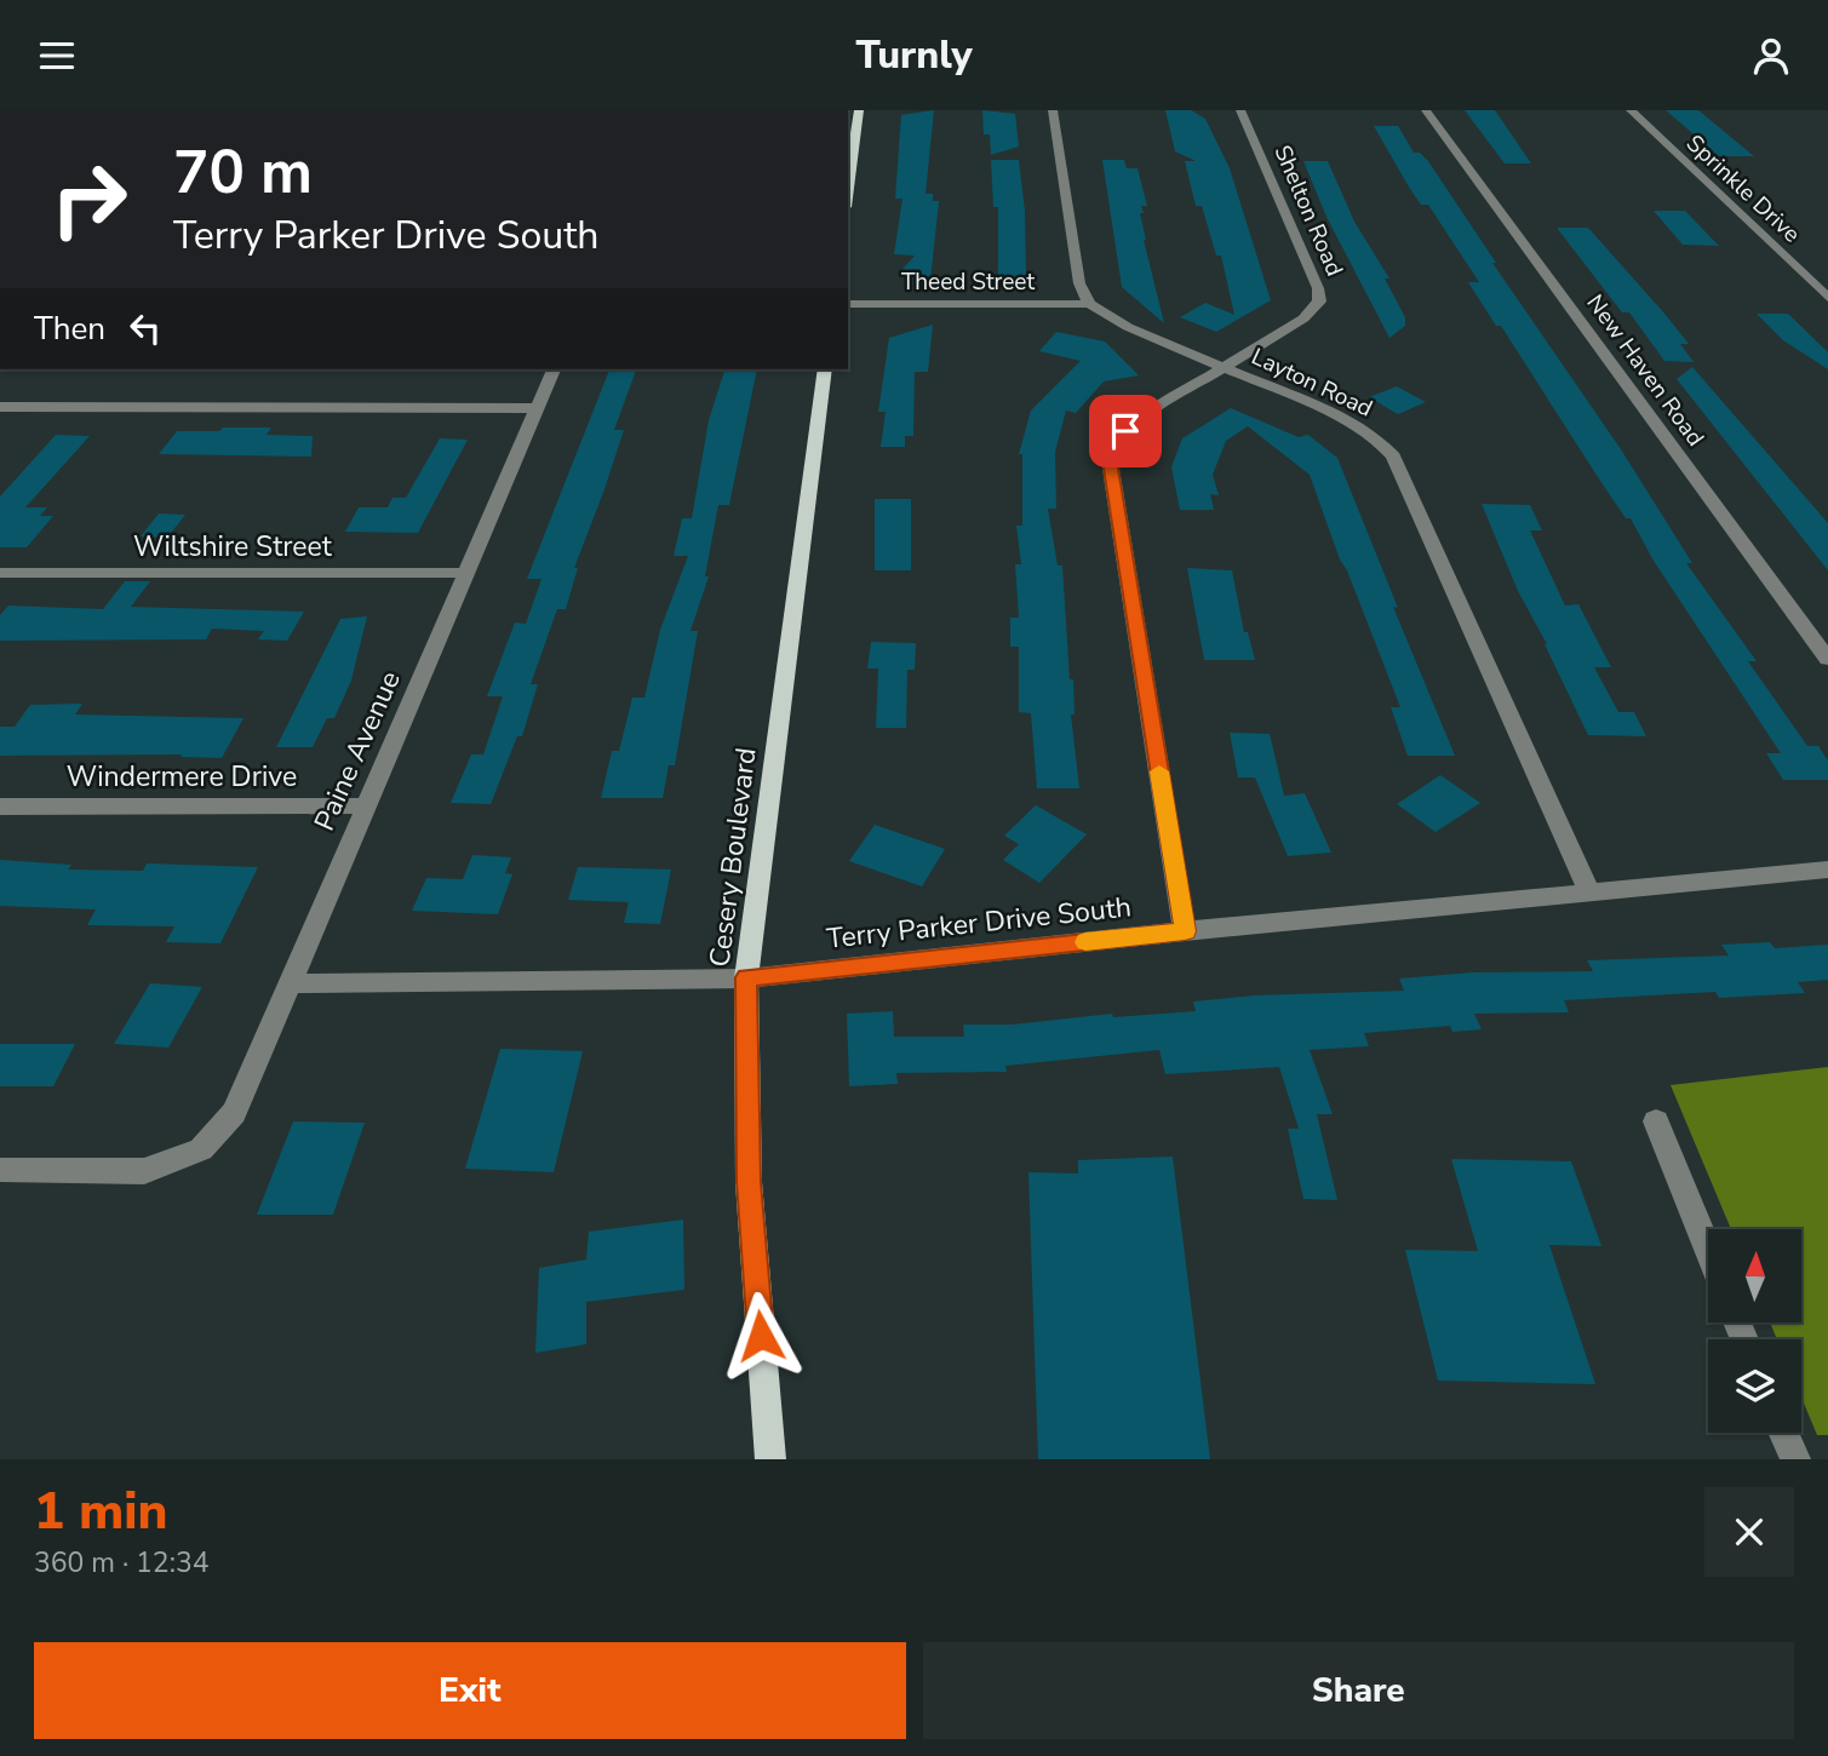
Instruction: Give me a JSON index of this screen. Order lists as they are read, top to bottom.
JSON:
{
  "streets": {
    "main road": ["Cesery Boulevard"],
    "street": [
      "Sprinkle Drive",
      "Shelton Road",
      "Theed Street",
      "New Haven Road",
      "Layton Road",
      "Wiltshire Street",
      "Paine Avenue",
      "Windermere Drive",
      "Terry Parker Drive South"
    ]
  },
  "crossings": [
    ["Shelton Road", "Layton Road"],
    ["Shelton Road", "Terry Parker Drive South"],
    ["Theed Street", "Layton Road"],
    ["Layton Road", "Terry Parker Drive South"],
    ["Wiltshire Street", "Paine Avenue"],
    ["Paine Avenue", "Windermere Drive"],
    ["Paine Avenue", "Terry Parker Drive South"],
    ["Cesery Boulevard", "Terry Parker Drive South"]
  ],
  "north": "top",
  "page": {
    "header": "Turnly",
    "turn": ["70 m", "Terry Parker Drive South"],
    "then": "Then",
    "heading": ["1 min", "360 m · 12:34"],
    "buttons": ["Exit", "Share"]
  }
}
